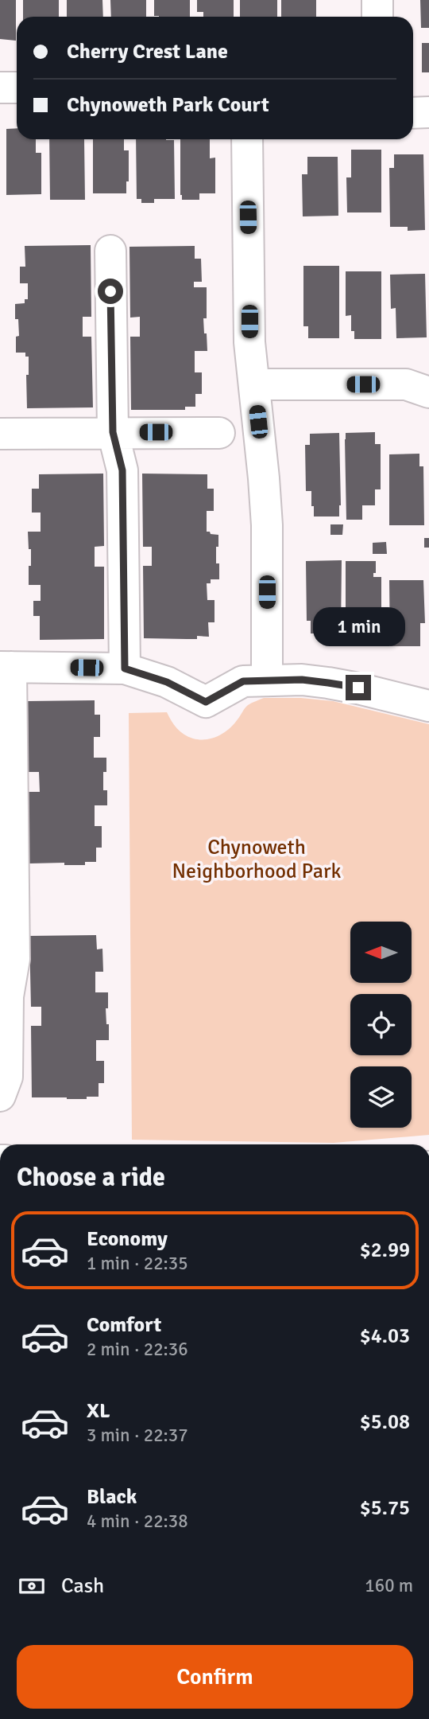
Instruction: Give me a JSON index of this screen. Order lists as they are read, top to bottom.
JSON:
{
  "parks": ["Chynoweth Neighborhood Park"],
  "north": "left",
  "page": {
    "banner": ["Cherry Crest Lane", "Chynoweth Park Court"],
    "bubble": "1 min",
    "heading": "Choose a ride",
    "list": [
      {
        "name": "Economy",
        "note": "1 min · 22:35",
        "value": "$2.99"
      },
      {
        "name": "Comfort",
        "note": "2 min · 22:36",
        "value": "$4.03"
      },
      {
        "name": "XL",
        "note": "3 min · 22:37",
        "value": "$5.08"
      },
      {
        "name": "Black",
        "note": "4 min · 22:38",
        "value": "$5.75"
      }
    ],
    "pay": ["Cash", "160 m"],
    "buttons": "Confirm"
  }
}
